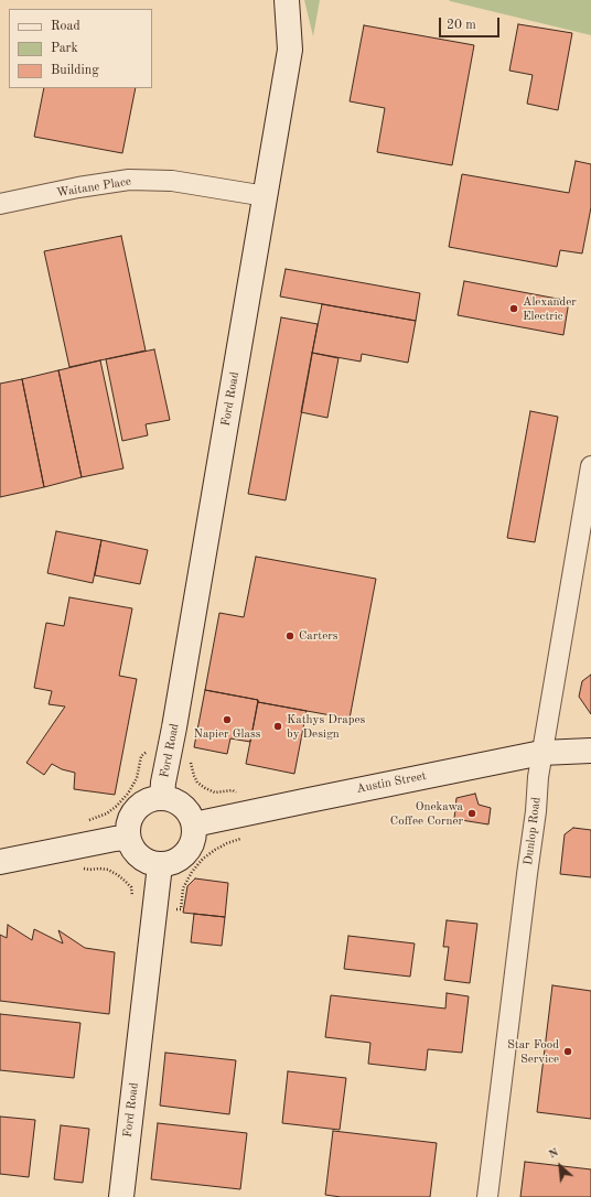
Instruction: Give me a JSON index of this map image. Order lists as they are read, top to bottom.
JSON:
{
  "streets": {
    "street": [
      "Waitane Place",
      "Ford Road",
      "Austin Street",
      "Dunlop Road"
    ]
  },
  "crossings": [
    ["Waitane Place", "Ford Road"],
    ["Ford Road", "Austin Street"],
    ["Austin Street", "Dunlop Road"]
  ],
  "places": [
    "Alexander Electric",
    "Carters",
    "Napier Glass",
    "Kathys Drapes by Design",
    "Onekawa Coffee Corner",
    "Star Food Service"
  ],
  "legend": ["Road", "Park", "Building"],
  "scale_bar": "20 m",
  "north": "top left"
}
